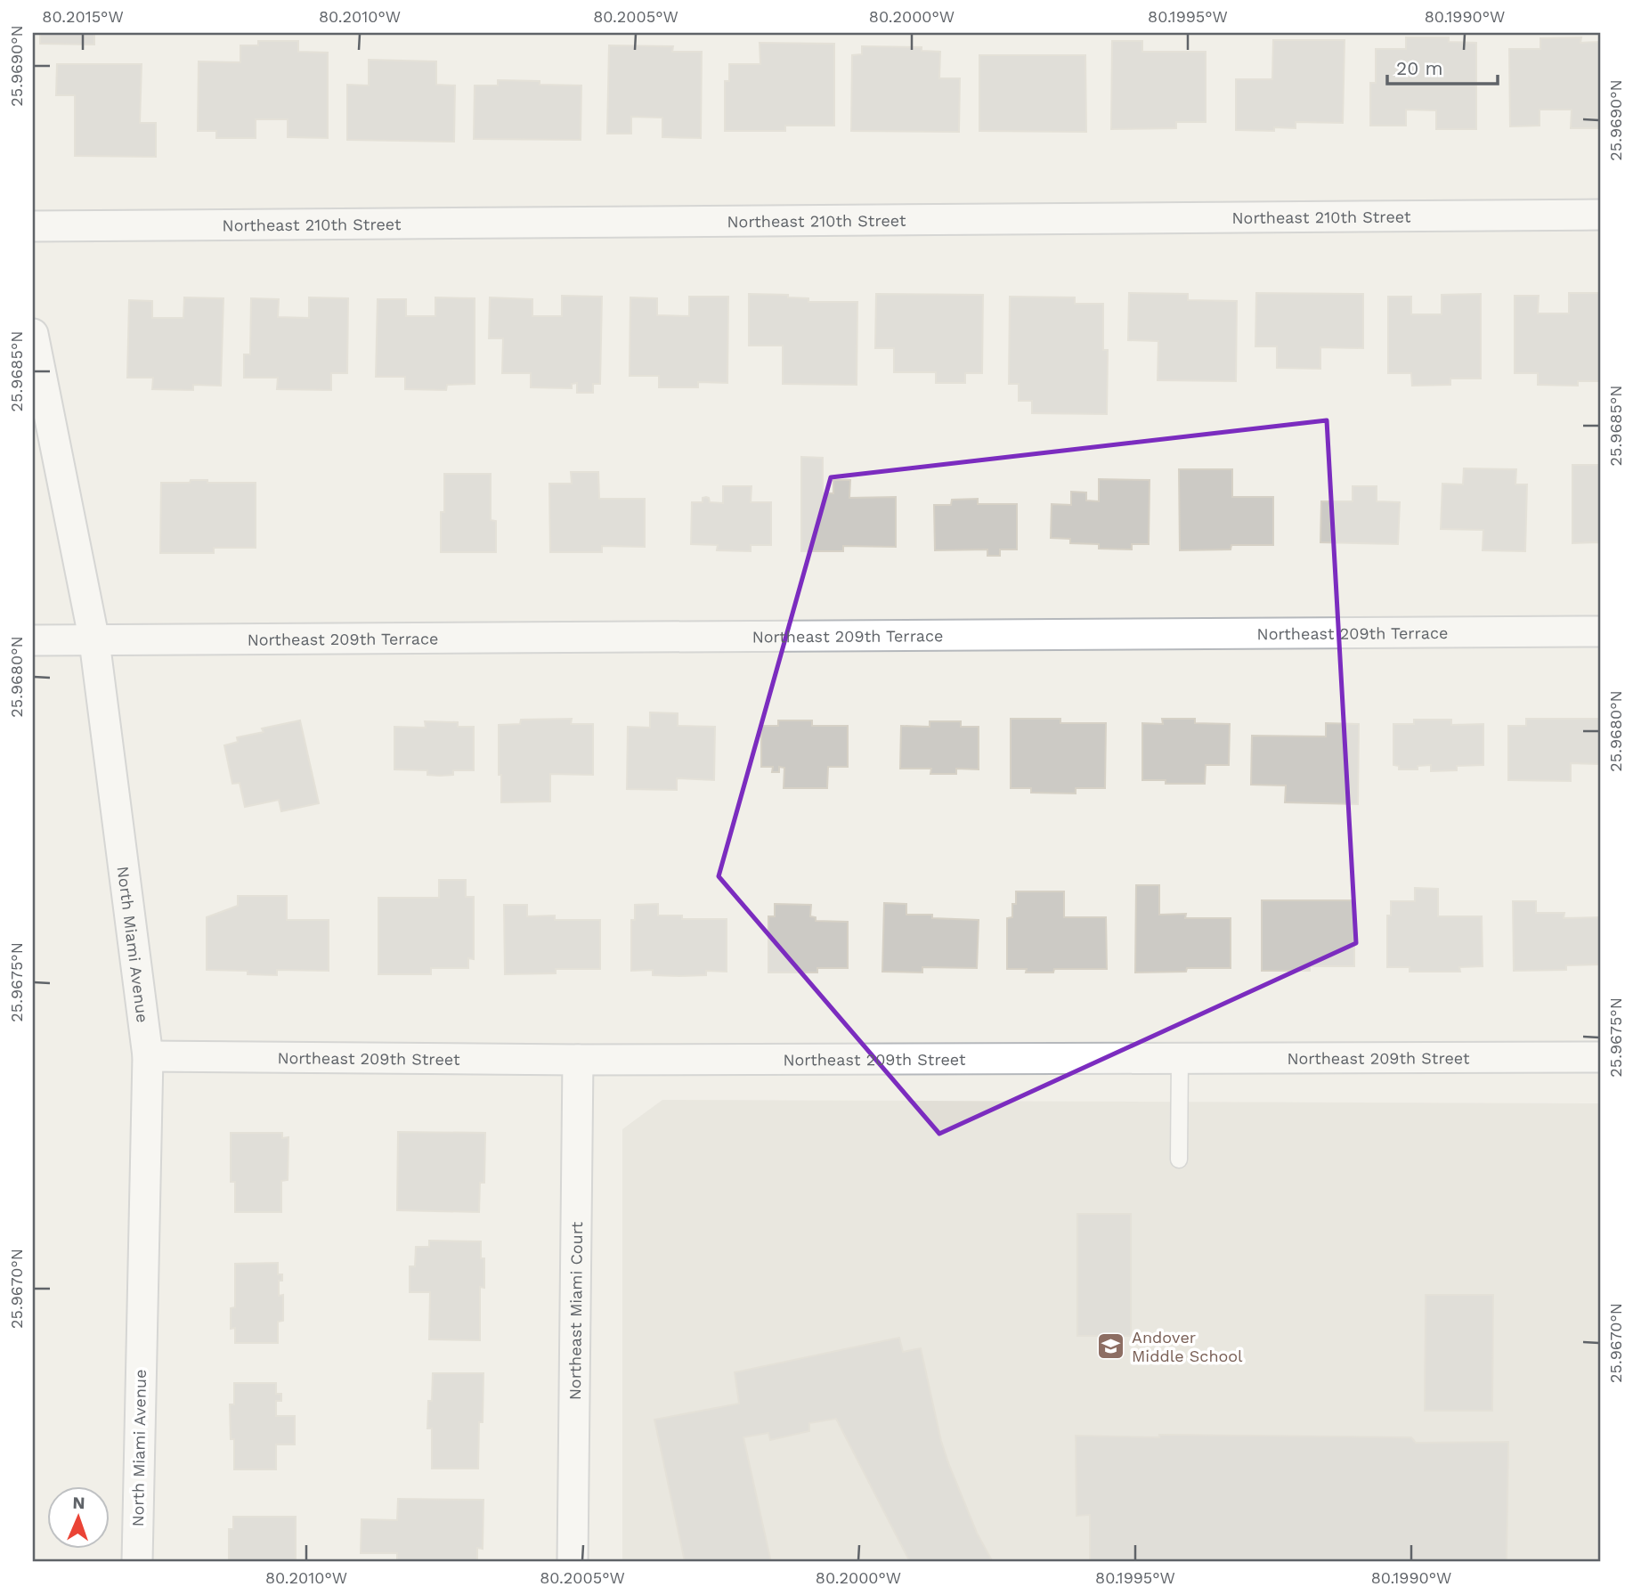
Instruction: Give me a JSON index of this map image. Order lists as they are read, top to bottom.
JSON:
{
  "streets": {
    "street": [
      "Northeast 210th Street",
      "Northeast 209th Terrace",
      "North Miami Avenue",
      "Northeast 209th Street",
      "Northeast Miami Court"
    ]
  },
  "crossings": [
    ["Northeast 209th Terrace", "North Miami Avenue"],
    ["North Miami Avenue", "Northeast 209th Street"],
    ["Northeast 209th Street", "Northeast Miami Court"]
  ],
  "places": {
    "school or university": ["Andover Middle School"]
  },
  "scale_bar": "20 m",
  "north": "top",
  "coordinates": [
    "80.2015°W",
    "80.2010°W",
    "80.2005°W",
    "80.2000°W",
    "80.1995°W",
    "80.1990°W",
    "25.9690°N",
    "25.9685°N",
    "25.9680°N",
    "25.9675°N",
    "25.9670°N"
  ]
}
